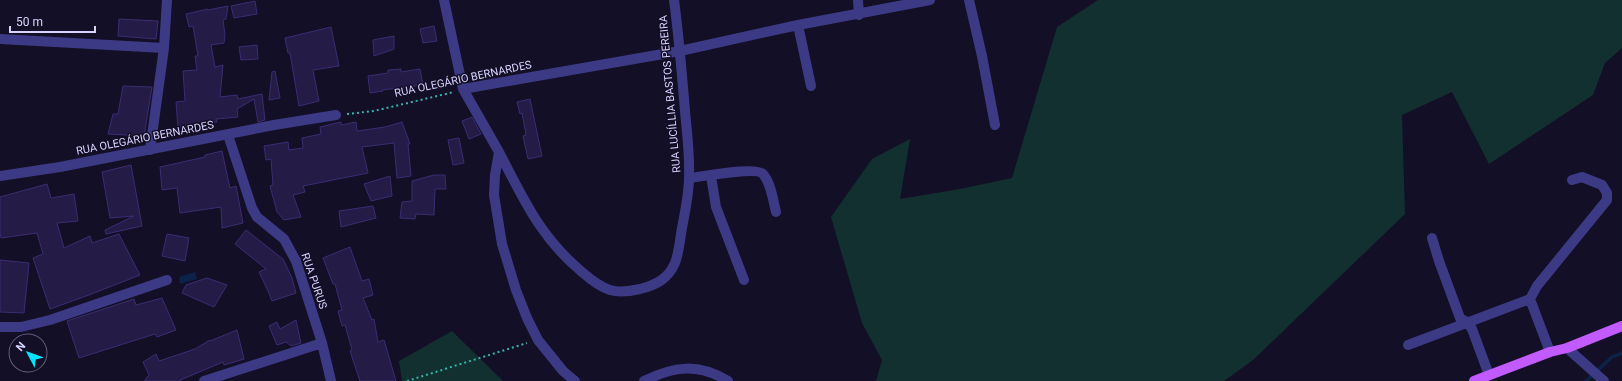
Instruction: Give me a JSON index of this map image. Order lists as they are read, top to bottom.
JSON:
{
  "streets": {
    "street": ["RUA OLEGÁRIO BERNARDES", "RUA LUCÍLLIA BASTOS PEREIRA", "RUA PURUS"]
  },
  "crossings": [
    ["RUA OLEGÁRIO BERNARDES", "RUA LUCÍLLIA BASTOS PEREIRA"],
    ["RUA OLEGÁRIO BERNARDES", "RUA PURUS"]
  ],
  "scale_bar": "50 m",
  "north": "top left"
}
